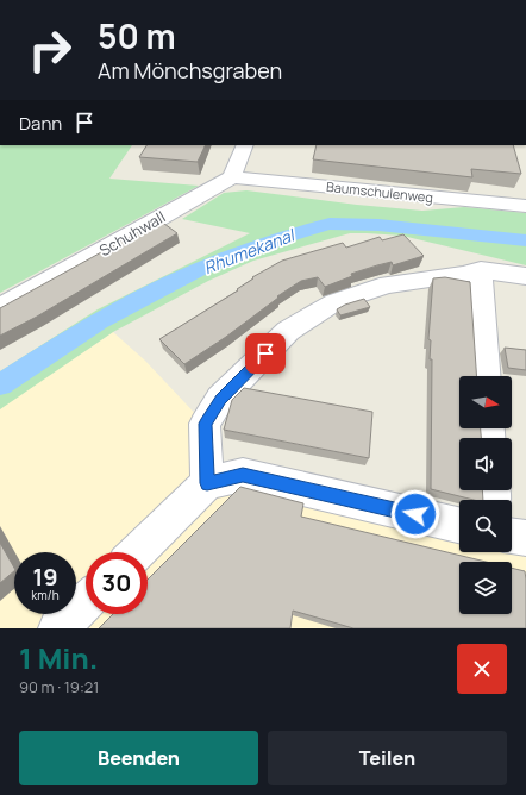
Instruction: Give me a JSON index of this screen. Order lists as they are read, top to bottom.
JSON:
{
  "streets": {
    "street": ["Baumschulenweg", "Schuhwall"]
  },
  "crossings": [
    ["Baumschulenweg", "Schuhwall"]
  ],
  "water": ["Rhumekanal"],
  "north": "right",
  "page": {
    "turn": ["50 m", "Am Mönchsgraben"],
    "then": "Dann",
    "speed": "19 km/h",
    "limit": "30",
    "heading": ["1 Min.", "90 m · 19:21"],
    "buttons": ["Beenden", "Teilen"]
  }
}
